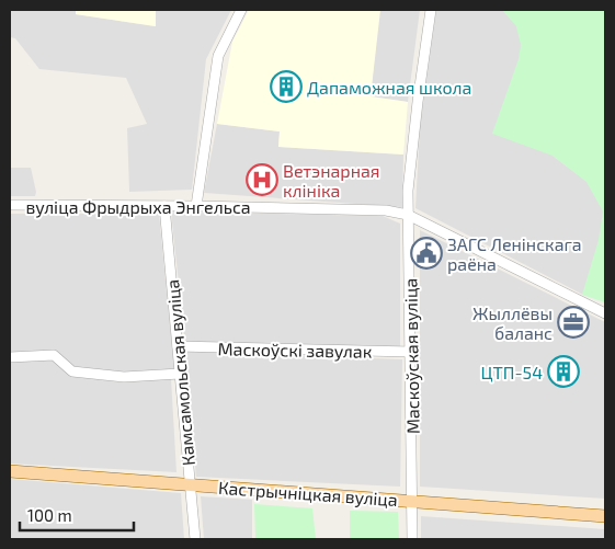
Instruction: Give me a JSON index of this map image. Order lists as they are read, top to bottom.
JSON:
{
  "streets": {
    "main road": ["Кастрычніцкая вуліца"],
    "street": [
      "вуліца Фрыдрыха Энгельса",
      "Маскоўскі завулак",
      "Маскоўская вуліца",
      "Камсамольская вуліца"
    ]
  },
  "crossings": [
    ["вуліца Фрыдрыха Энгельса", "Маскоўская вуліца"],
    ["вуліца Фрыдрыха Энгельса", "Камсамольская вуліца"],
    ["Маскоўскі завулак", "Маскоўская вуліца"],
    ["Маскоўскі завулак", "Камсамольская вуліца"],
    ["Маскоўская вуліца", "Кастрычніцкая вуліца"],
    ["Камсамольская вуліца", "Кастрычніцкая вуліца"]
  ],
  "places": {
    "building": ["Дапаможная школа", "ЦТП-54"],
    "hospital": ["Ветэнарная клініка"],
    "public building": ["ЗАГС Ленінскага раёна"],
    "office": ["Жыллёвы баланс"]
  },
  "scale_bar": "100 m"
}
